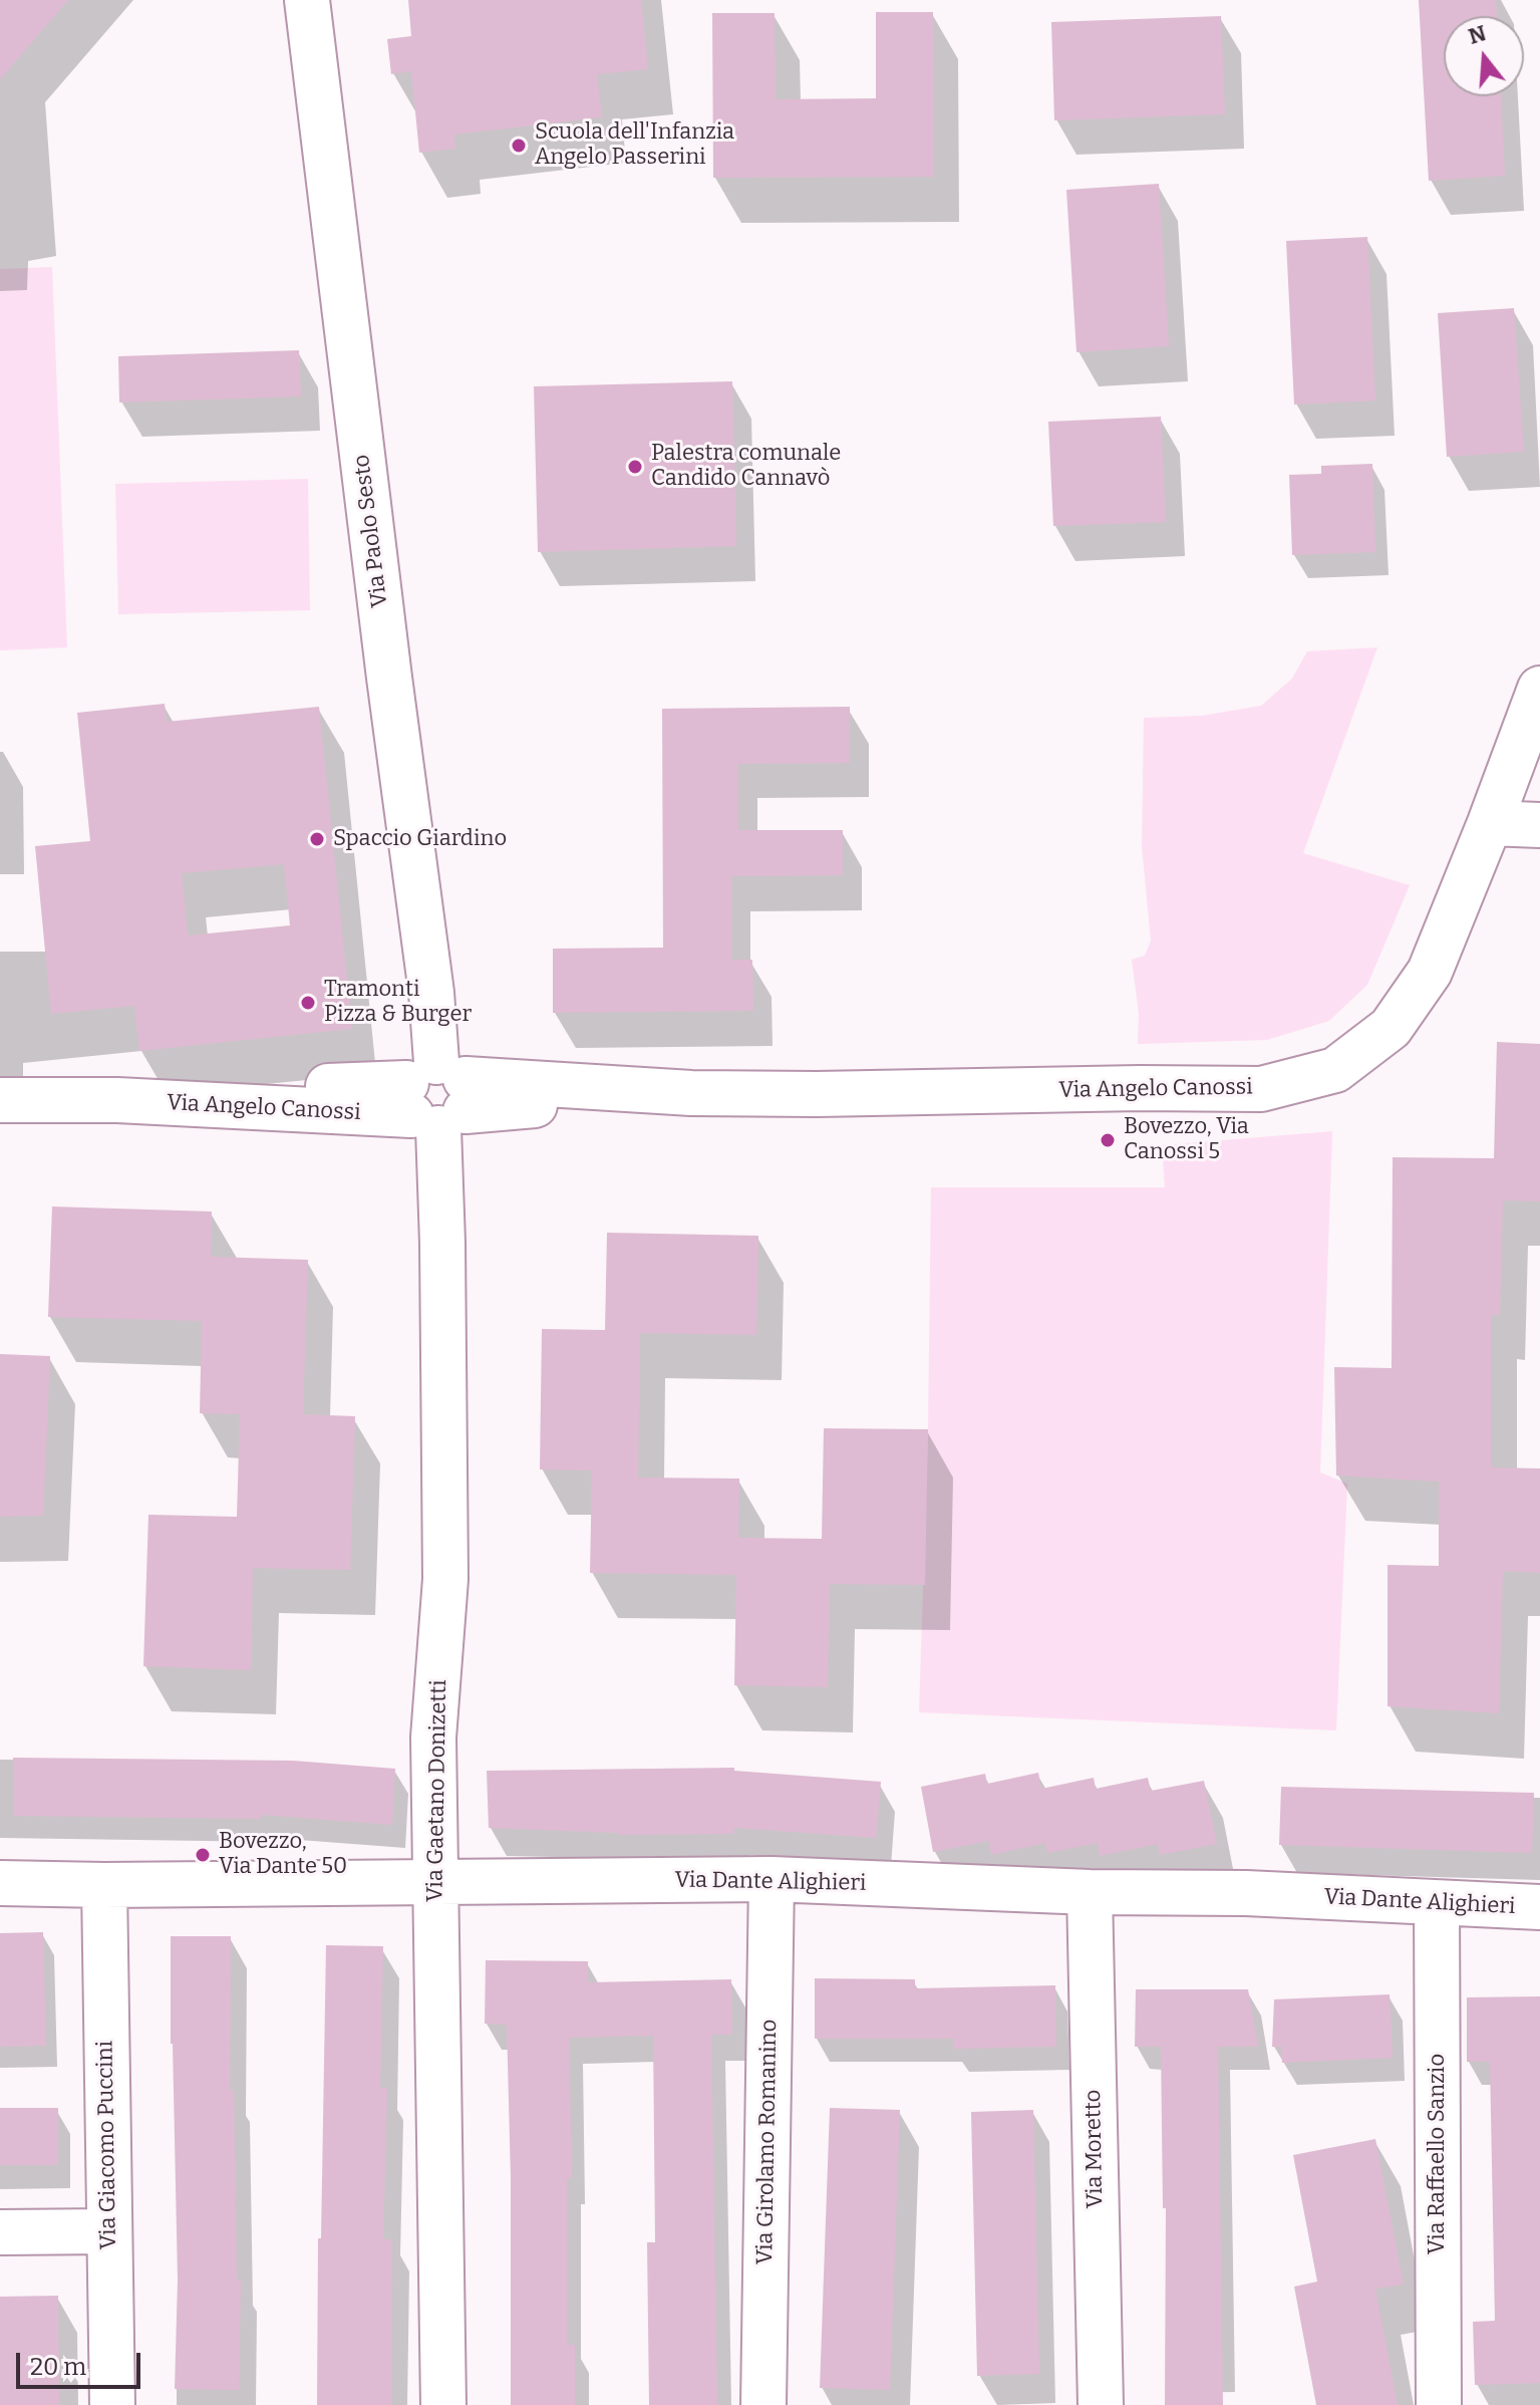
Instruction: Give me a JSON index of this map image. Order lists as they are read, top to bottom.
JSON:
{
  "streets": {
    "street": [
      "Via Paolo Sesto",
      "Via Angelo Canossi",
      "Via Gaetano Donizetti",
      "Via Dante Alighieri",
      "Via Girolamo Romanino",
      "Via Giacomo Puccini",
      "Via Moretto",
      "Via Raffaello Sanzio"
    ]
  },
  "crossings": [
    ["Via Paolo Sesto", "Via Angelo Canossi"],
    ["Via Paolo Sesto", "Via Gaetano Donizetti"],
    ["Via Angelo Canossi", "Via Gaetano Donizetti"],
    ["Via Gaetano Donizetti", "Via Dante Alighieri"],
    ["Via Dante Alighieri", "Via Girolamo Romanino"],
    ["Via Dante Alighieri", "Via Giacomo Puccini"],
    ["Via Dante Alighieri", "Via Moretto"],
    ["Via Dante Alighieri", "Via Raffaello Sanzio"]
  ],
  "places": [
    "Scuola dell'Infanzia Angelo Passerini",
    "Palestra comunale Candido Cannavò",
    "Spaccio Giardino",
    "Tramonti Pizza & Burger",
    "Bovezzo, Via Canossi 5",
    "Bovezzo, Via Dante 50"
  ],
  "scale_bar": "20 m",
  "north": "top"
}
